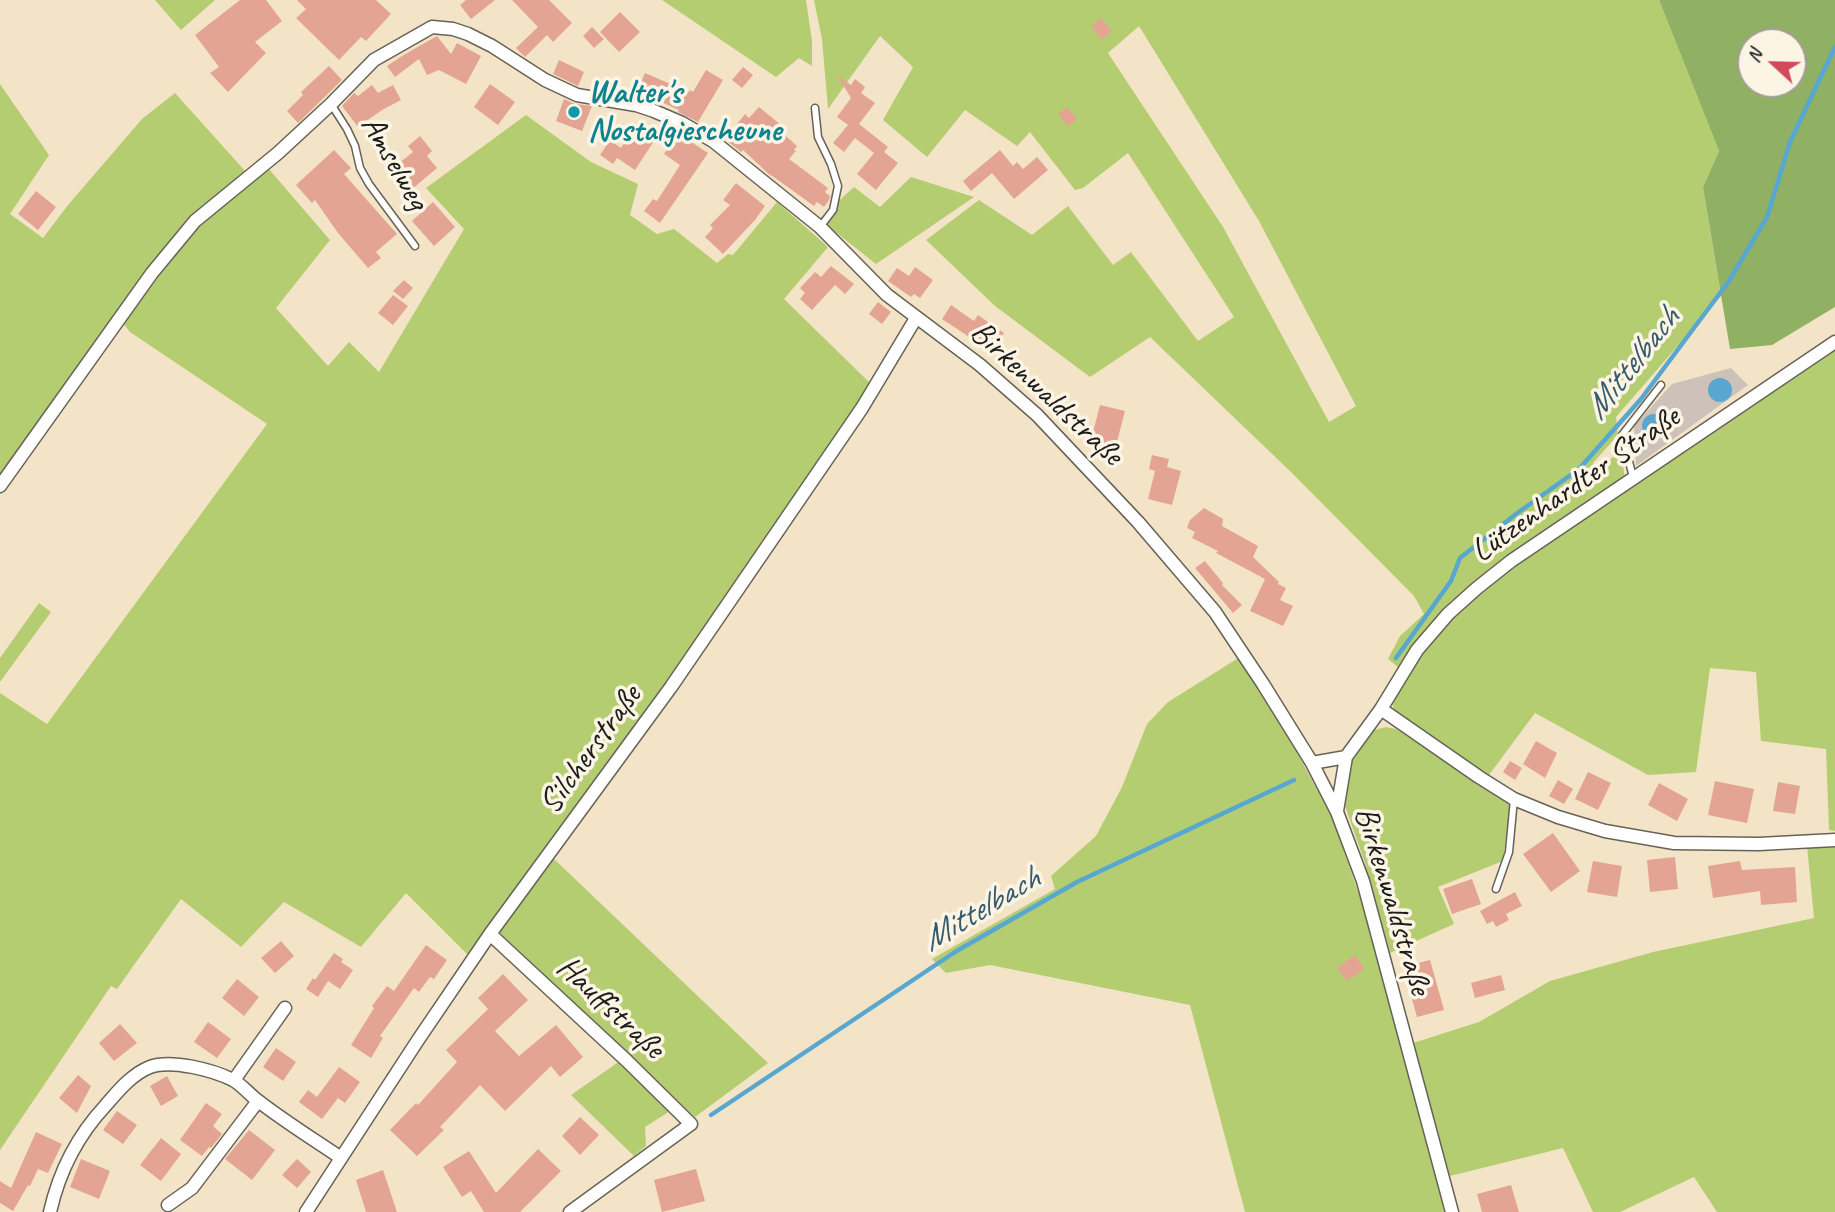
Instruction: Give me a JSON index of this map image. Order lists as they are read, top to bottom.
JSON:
{
  "streets": {
    "street": [
      "Birkenwaldstraße",
      "Lützenhardter Straße",
      "Silcherstraße",
      "Hauffstraße"
    ],
    "lane": ["Amselweg"]
  },
  "crossings": [
    ["Amselweg", "Birkenwaldstraße"],
    ["Birkenwaldstraße", "Lützenhardter Straße"],
    ["Birkenwaldstraße", "Silcherstraße"],
    ["Silcherstraße", "Hauffstraße"]
  ],
  "water": ["Mittelbach"],
  "places": ["Walter's Nostalgiescheune"],
  "north": "left"
}
